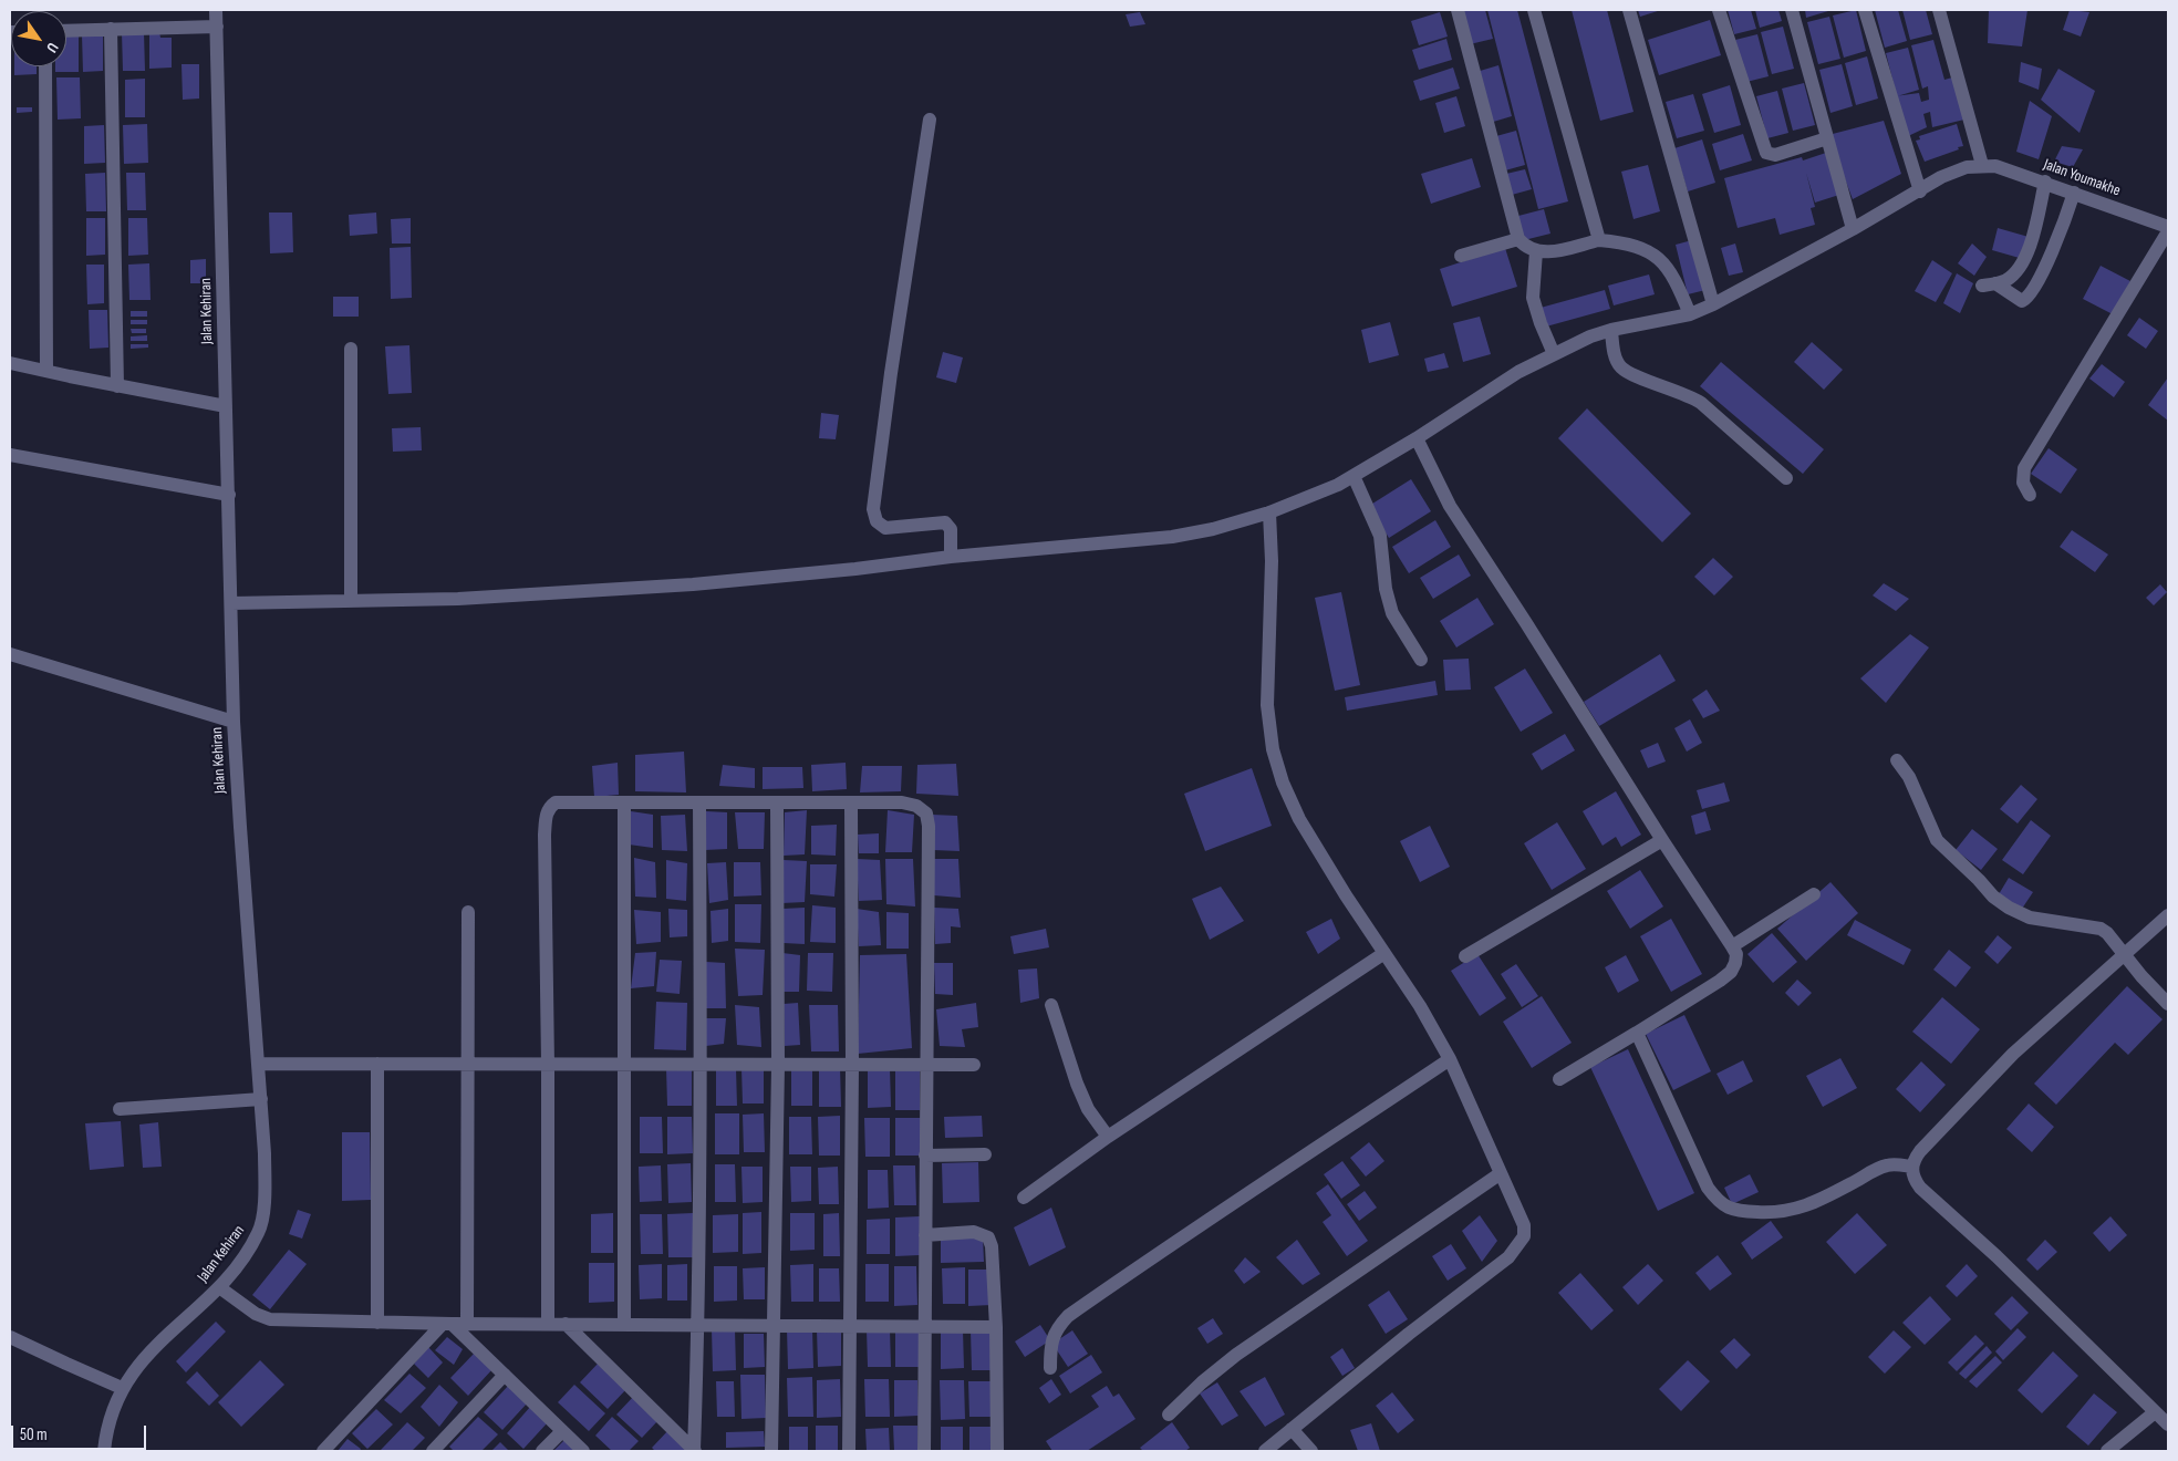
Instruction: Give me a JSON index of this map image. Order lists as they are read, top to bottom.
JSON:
{
  "streets": {
    "street": ["Jalan Youmakhe", "Jalan Kehiran"]
  },
  "scale_bar": "50 m",
  "north": "bottom right"
}
